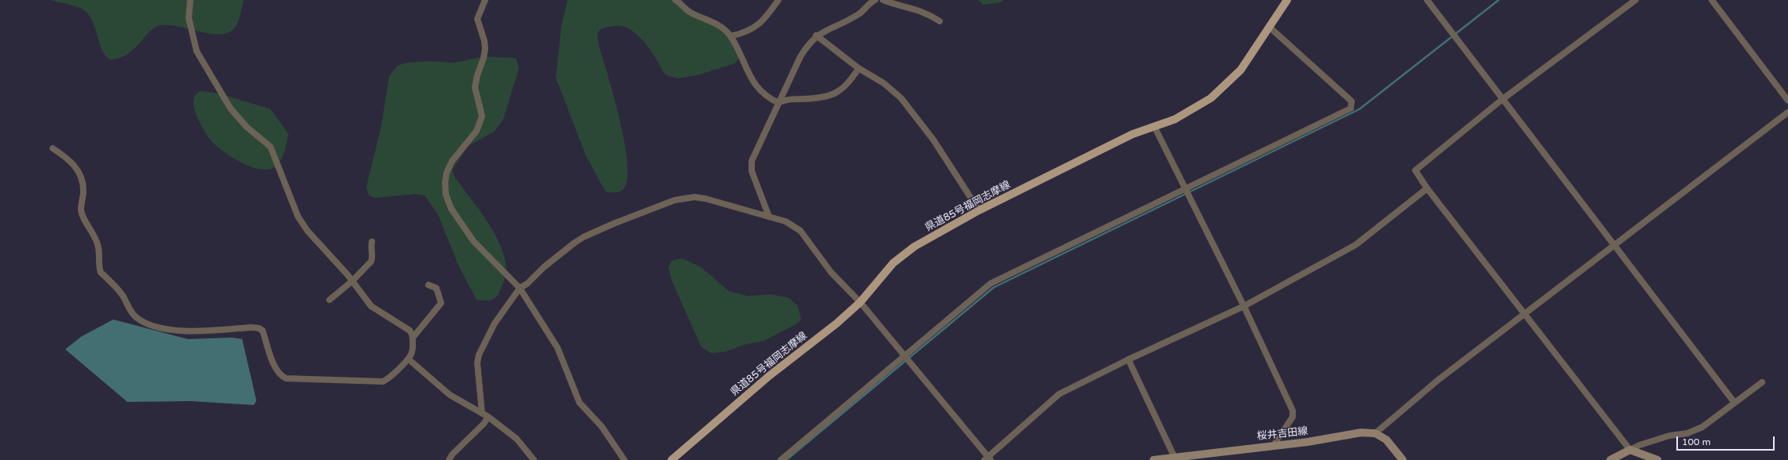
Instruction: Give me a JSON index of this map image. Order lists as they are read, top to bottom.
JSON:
{
  "streets": {
    "main road": ["県道85号福岡志摩線", "桜井吉田線"]
  },
  "scale_bar": "100 m"
}
